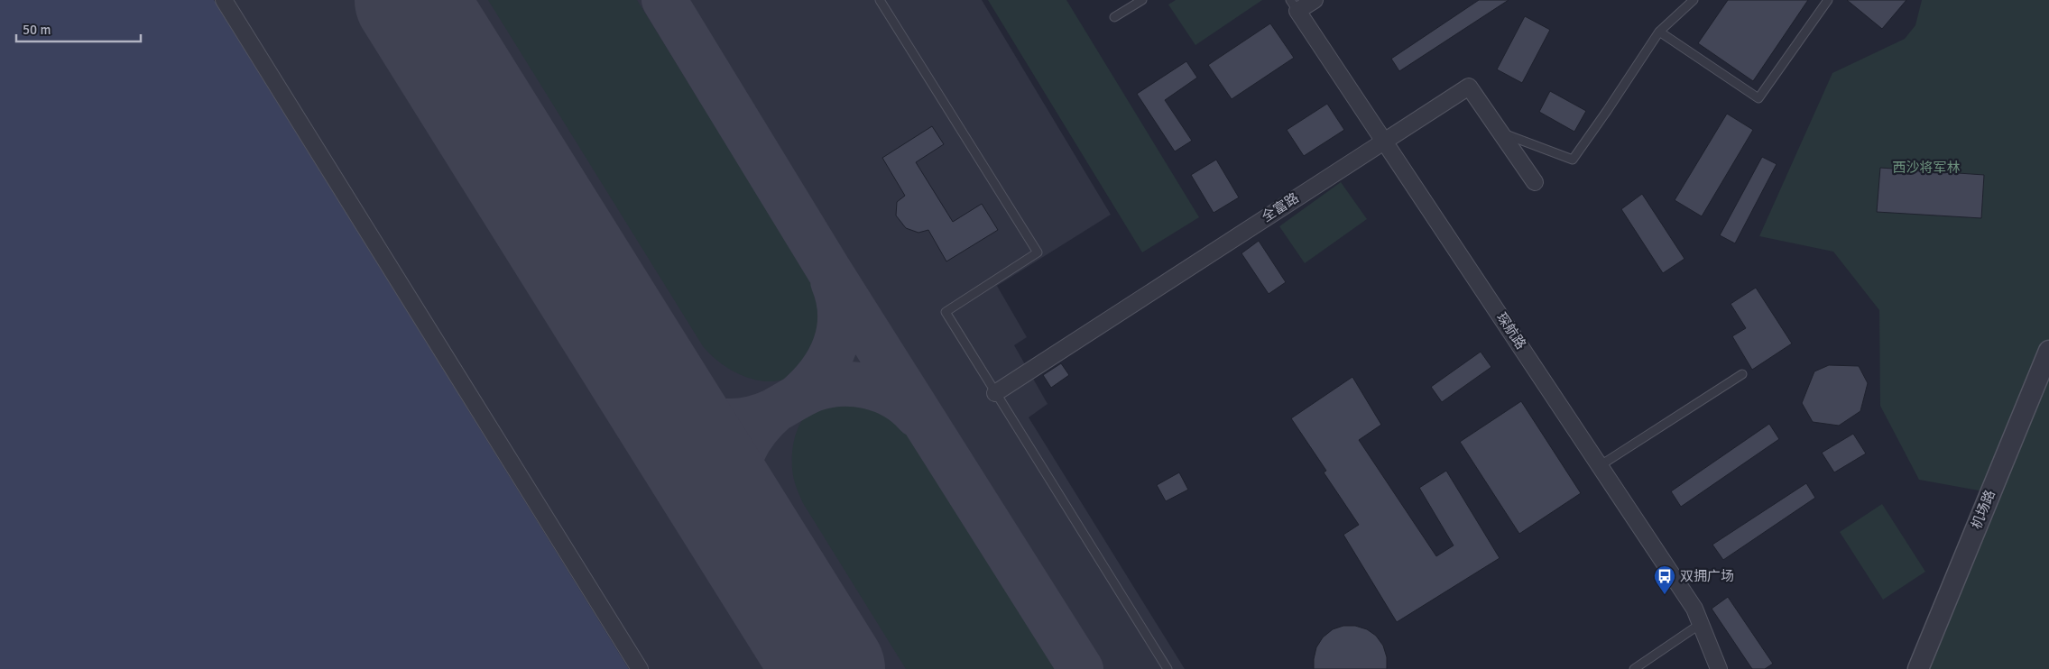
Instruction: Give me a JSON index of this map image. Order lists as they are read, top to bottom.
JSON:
{
  "streets": {
    "street": ["全富路", "琛航路", "机场路"]
  },
  "crossings": [
    ["全富路", "琛航路"]
  ],
  "parks": ["西沙将军林"],
  "places": {
    "bus stop": ["双拥广场"]
  },
  "scale_bar": "50 m"
}
